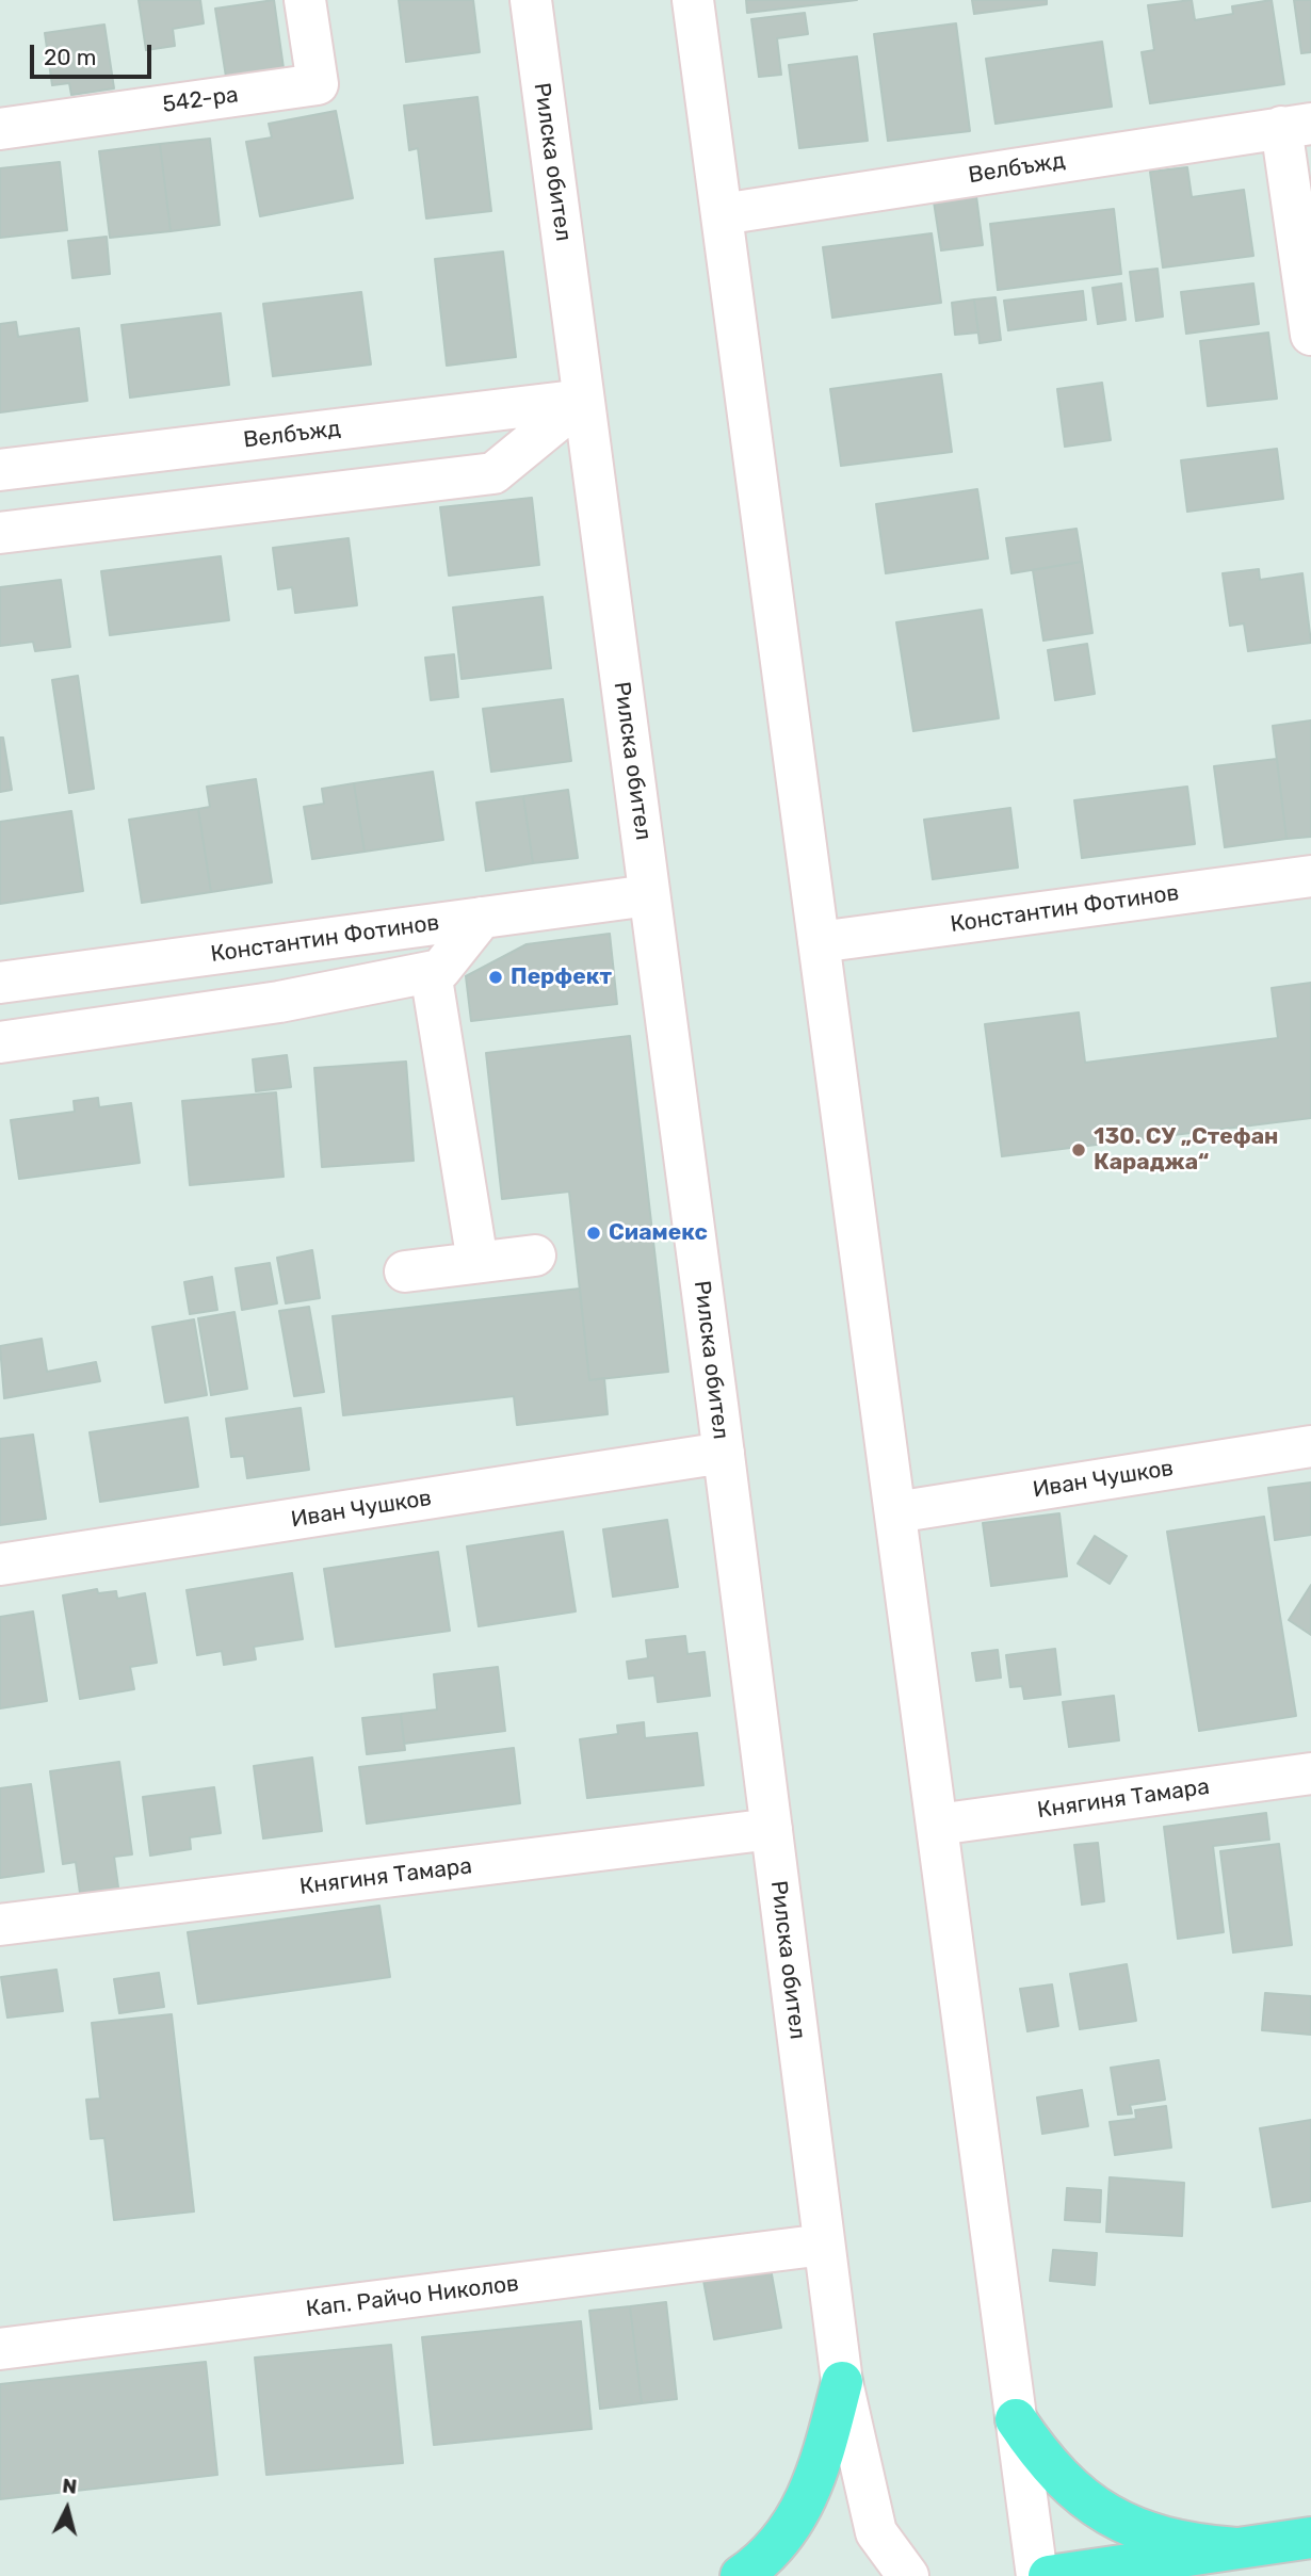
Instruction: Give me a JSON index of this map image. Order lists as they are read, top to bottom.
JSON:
{
  "streets": {
    "street": [
      "542-ра",
      "Рилска обител",
      "Велбъжд",
      "Константин Фотинов",
      "Иван Чушков",
      "Княгиня Тамара",
      "Кап. Райчо Николов"
    ]
  },
  "crossings": [
    ["Рилска обител", "Велбъжд"],
    ["Рилска обител", "Константин Фотинов"],
    ["Рилска обител", "Иван Чушков"],
    ["Рилска обител", "Княгиня Тамара"],
    ["Рилска обител", "Кап. Райчо Николов"]
  ],
  "places": ["Перфект", "130. СУ „Стефан Караджа“", "Сиамекс"],
  "scale_bar": "20 m",
  "north": "top"
}
